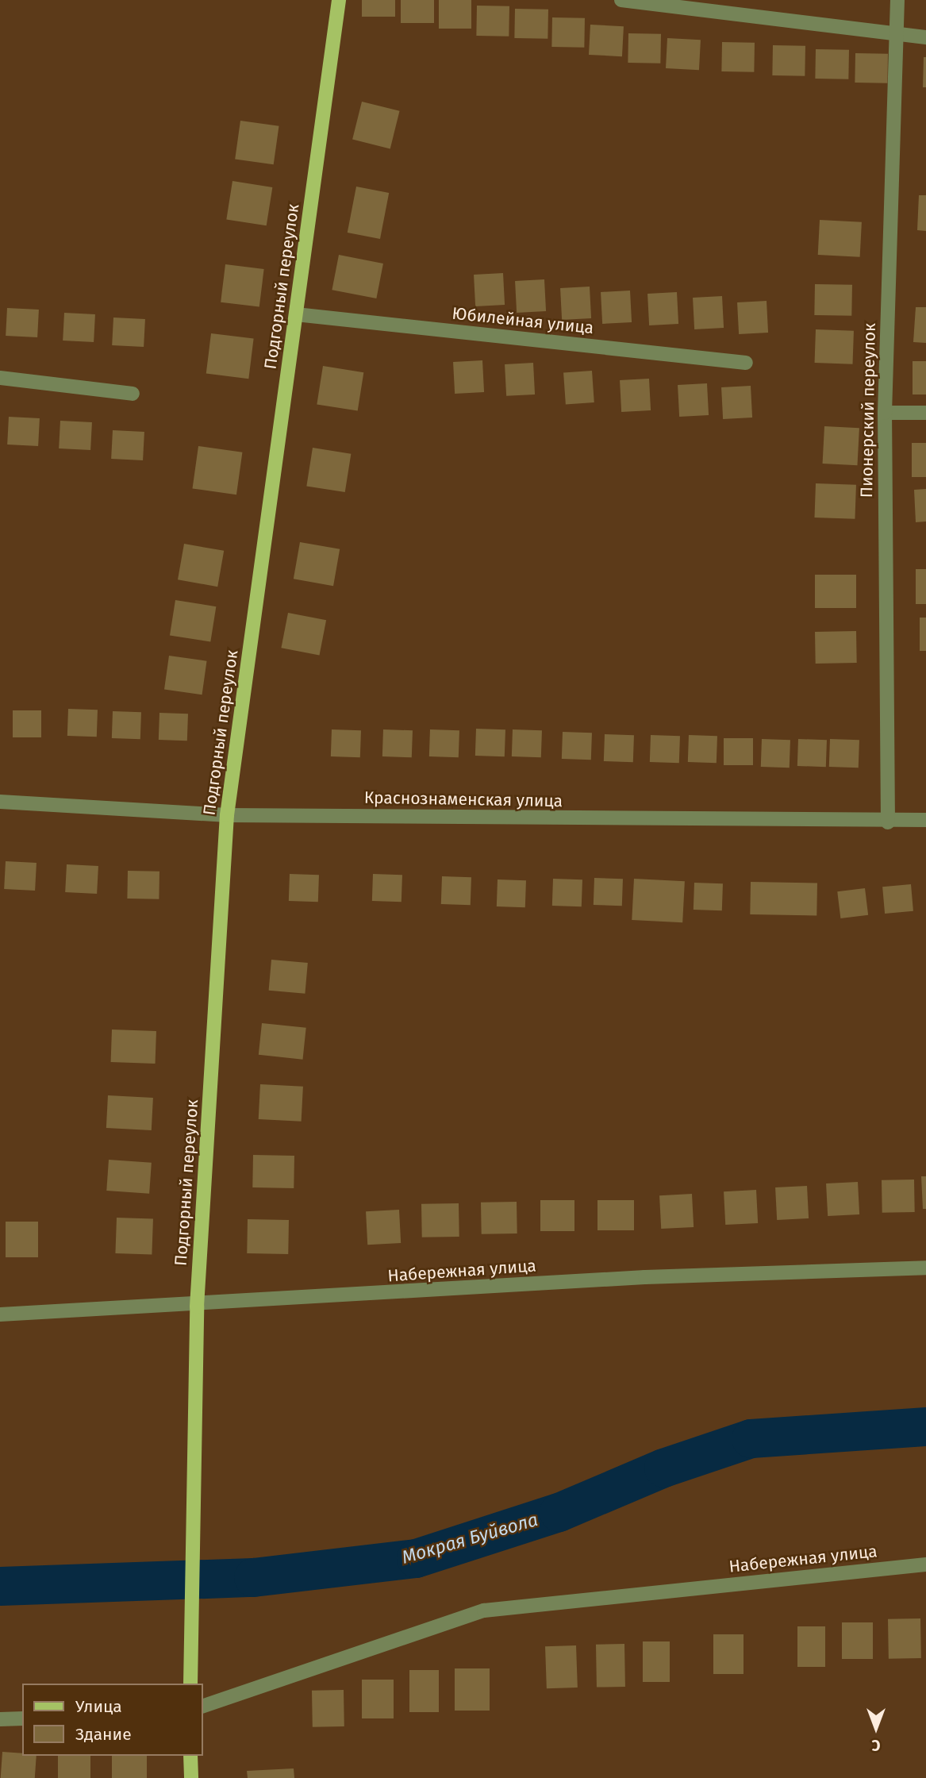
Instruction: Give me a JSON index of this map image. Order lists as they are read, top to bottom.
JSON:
{
  "streets": {
    "main road": ["Подгорный переулок"],
    "street": [
      "Юбилейная улица",
      "Пионерский переулок",
      "Краснознаменская улица",
      "Набережная улица"
    ]
  },
  "crossings": [
    ["Подгорный переулок", "Юбилейная улица"],
    ["Подгорный переулок", "Краснознаменская улица"],
    ["Подгорный переулок", "Набережная улица"],
    ["Пионерский переулок", "Краснознаменская улица"]
  ],
  "water": ["Мокрая Буйвола"],
  "legend": ["Улица", "Здание"],
  "north": "bottom"
}
